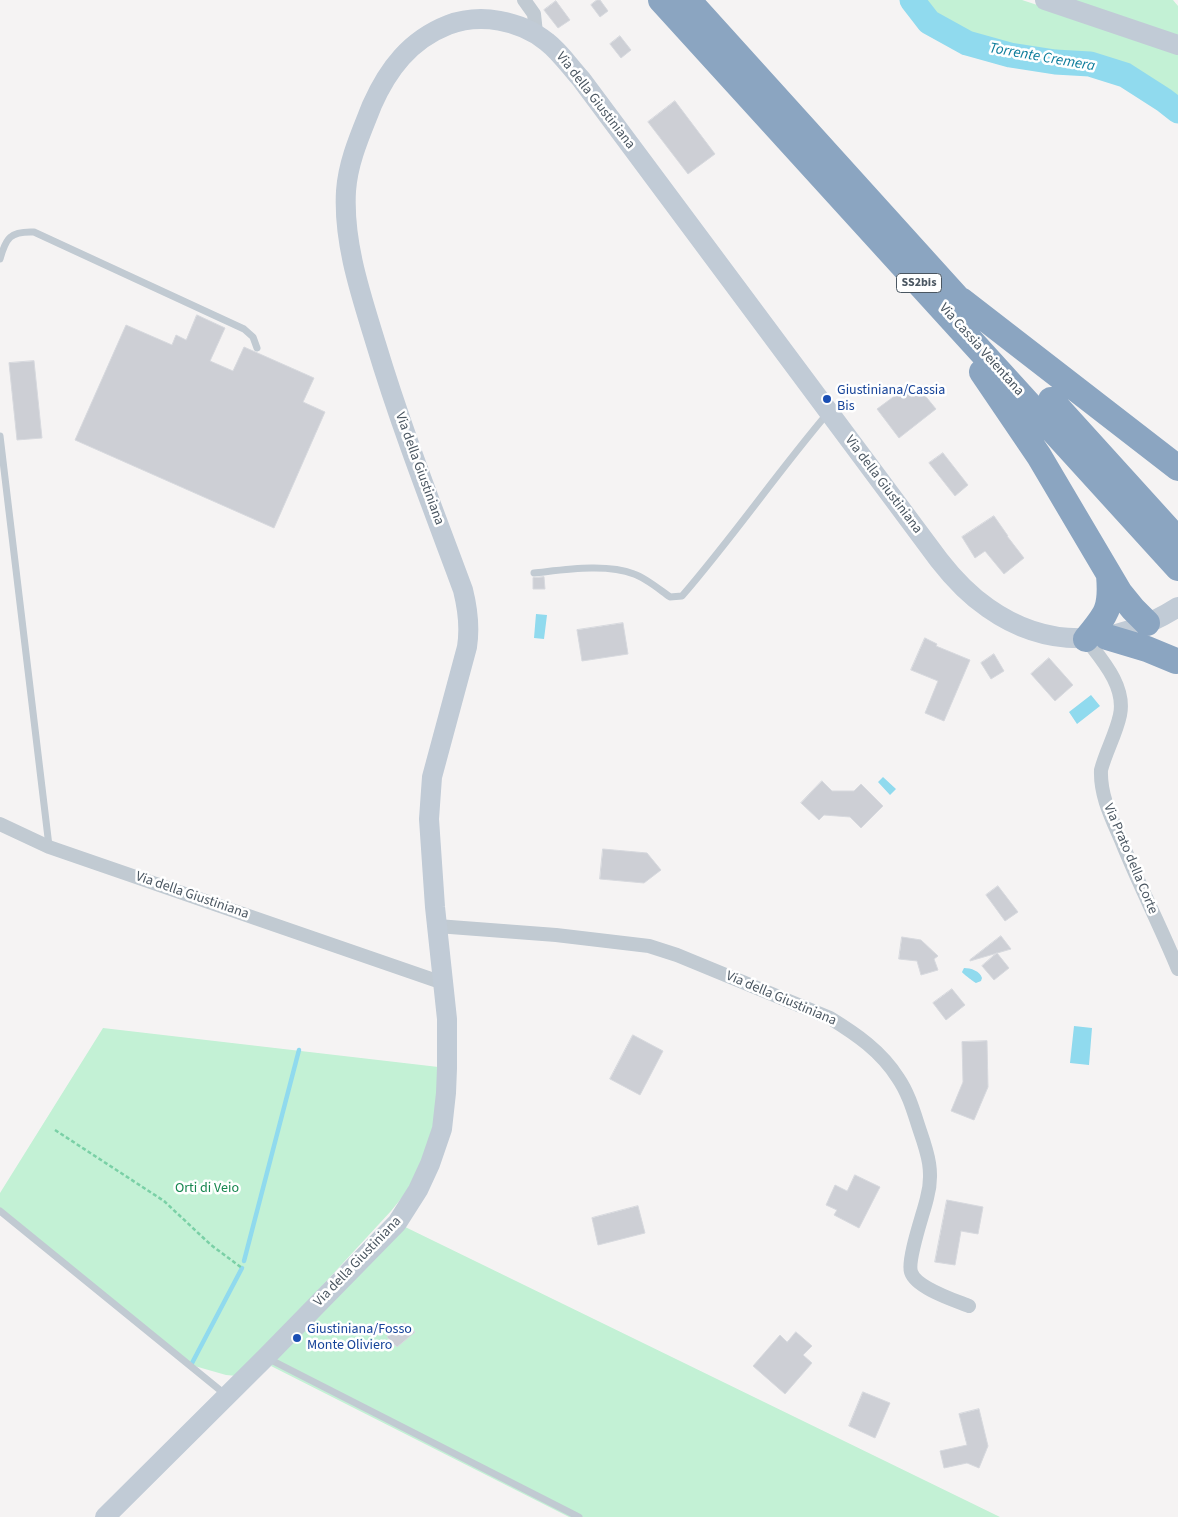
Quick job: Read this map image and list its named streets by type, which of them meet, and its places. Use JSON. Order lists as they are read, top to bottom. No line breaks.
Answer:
{"streets":{"highway":["SS2bis","Via Cassia Veientana"],"street":["Via della Giustiniana","Via Prato della Corte"]},"crossings":[["Via della Giustiniana","Via Prato della Corte"]],"water":["Torrente Cremera"],"parks":["Orti di Veio"],"places":["Giustiniana/Cassia Bis","Giustiniana/Fosso Monte Oliviero"]}
